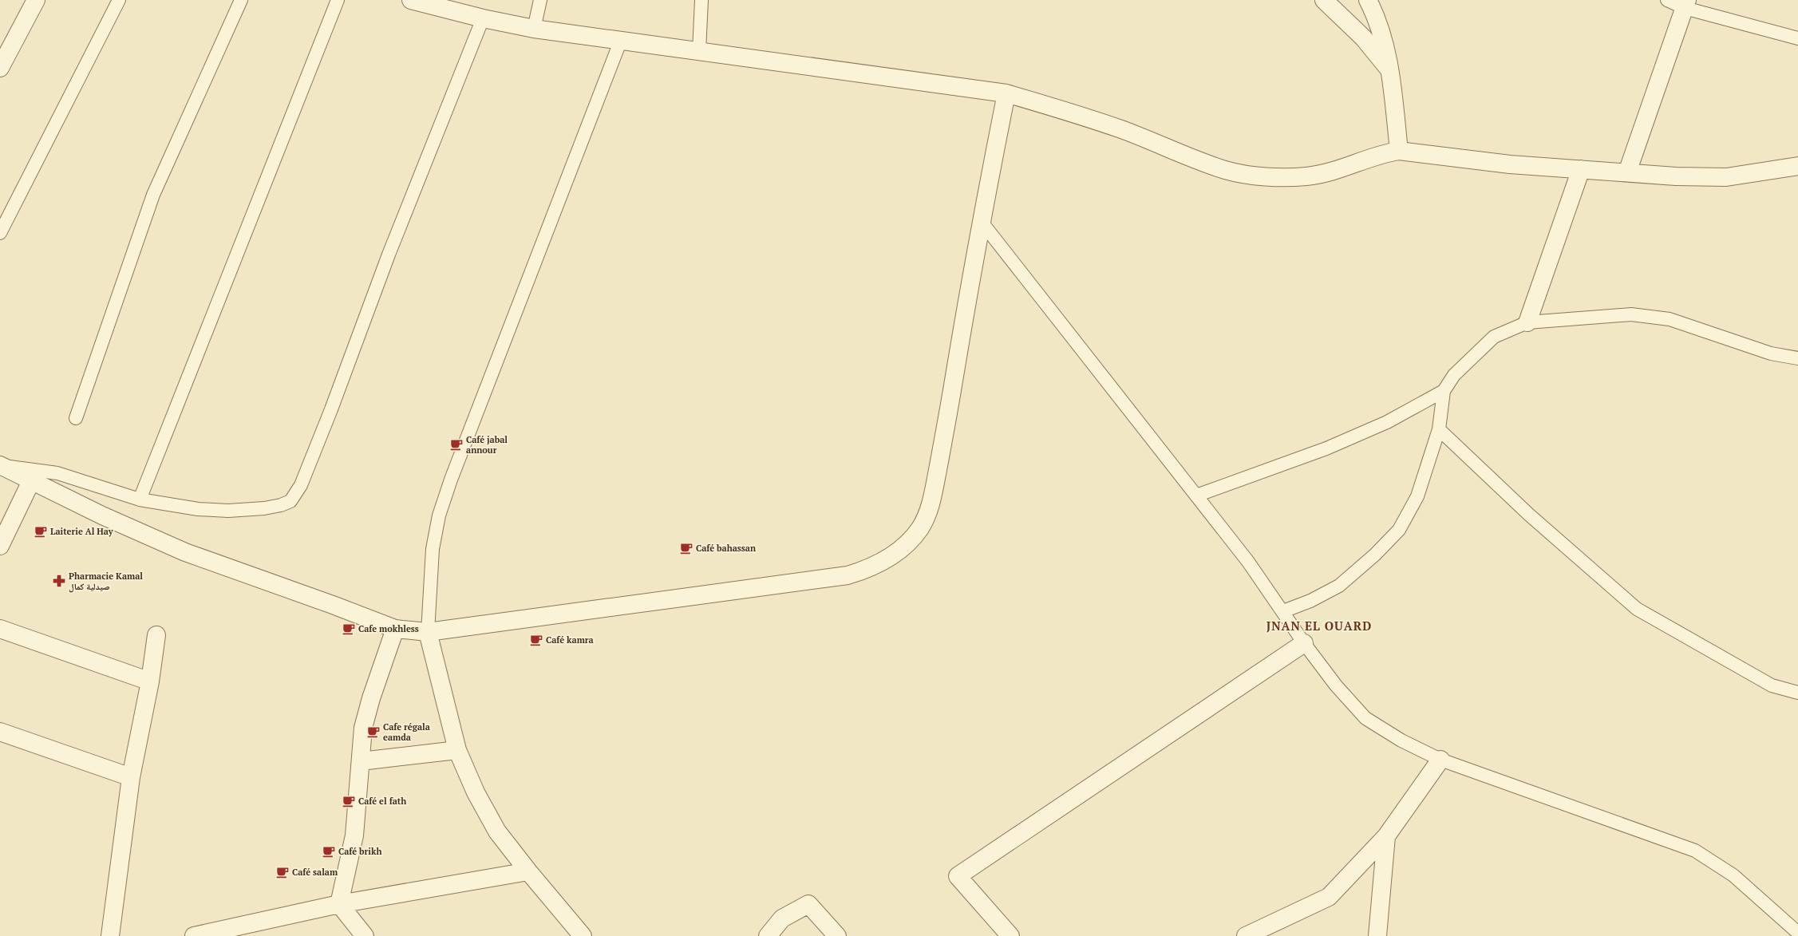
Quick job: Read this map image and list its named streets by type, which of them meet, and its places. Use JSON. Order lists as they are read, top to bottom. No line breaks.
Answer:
{"districts":["JNAN EL OUARD"],"places":{"cafe":["Café jabal annour","Laiterie Al Hay","Café bahassan","Cafe mokhless","Café kamra","Cafe régala eamda","Café el fath","Café brikh","Café salam"],"pharmacy":["Pharmacie Kamal صيدلية كمال"]}}
